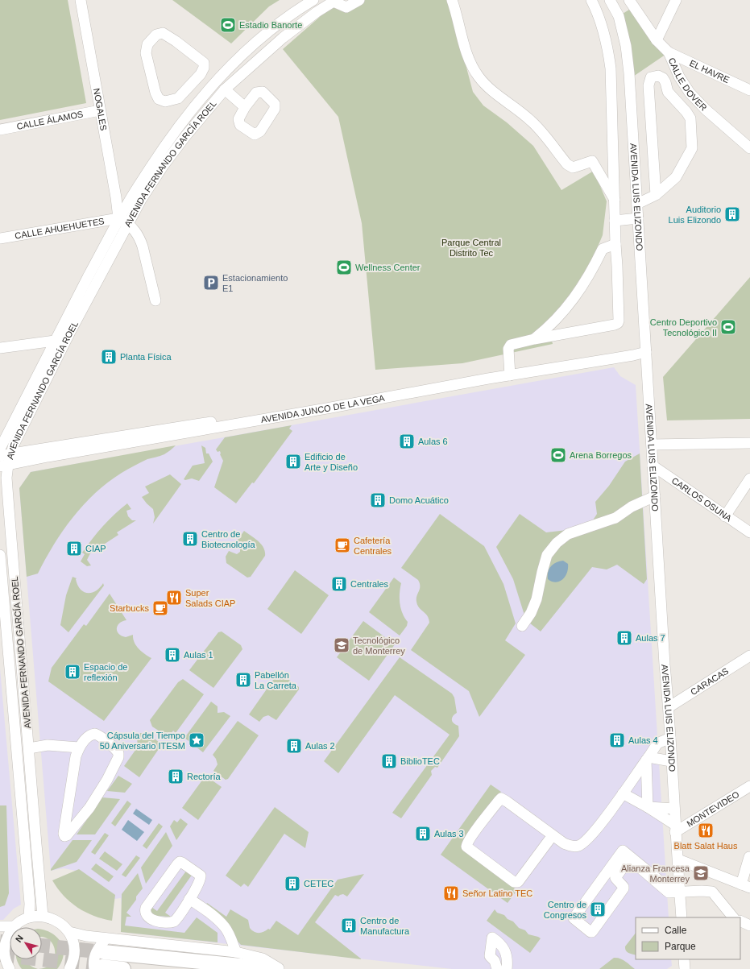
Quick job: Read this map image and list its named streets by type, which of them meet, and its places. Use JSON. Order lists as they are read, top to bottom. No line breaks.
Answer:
{"streets":{"street":["EL HAVRE","CALLE DOVER","NOGALES","CALLE ÁLAMOS","AVENIDA FERNANDO GARCÍA ROEL","AVENIDA LUIS ELIZONDO","CALLE AHUEHUETES","AVENIDA JUNCO DE LA VEGA","CARLOS OSUNA","CARACAS","MONTEVIDEO"]},"crossings":[["EL HAVRE","CALLE DOVER"],["NOGALES","CALLE ÁLAMOS"],["NOGALES","AVENIDA FERNANDO GARCÍA ROEL"],["NOGALES","CALLE AHUEHUETES"],["AVENIDA FERNANDO GARCÍA ROEL","CALLE AHUEHUETES"],["AVENIDA FERNANDO GARCÍA ROEL","AVENIDA JUNCO DE LA VEGA"],["AVENIDA LUIS ELIZONDO","AVENIDA JUNCO DE LA VEGA"],["AVENIDA LUIS ELIZONDO","CARLOS OSUNA"],["AVENIDA LUIS ELIZONDO","CARACAS"],["AVENIDA LUIS ELIZONDO","MONTEVIDEO"]],"parks":["Parque Central Distrito Tec"],"places":{"sports":["Estadio Banorte","Wellness Center","Centro Deportivo Tecnológico II","Arena Borregos"],"building":["Auditorio Luis Elizondo","Planta Física","Aulas 6","Edificio de Arte y Diseño","Domo Acuático","Centro de Biotecnología","CIAP","Centrales","Aulas 7","Aulas 1","Espacio de reflexión","Pabellón La Carreta","Aulas 4","Aulas 2","BiblioTEC","Rectoría","Aulas 3","CETEC","Centro de Congresos","Centro de Manufactura"],"parking":["Estacionamiento E1"],"cafe":["Cafetería Centrales","Starbucks"],"restaurant":["Super Salads CIAP","Blatt Salat Haus","Señor Latino TEC"],"school or university":["Tecnológico de Monterrey","Alianza Francesa Monterrey"],"place":["Cápsula del Tiempo 50 Aniversario ITESM"]},"legend":["Calle","Parque"],"north":"top left"}
